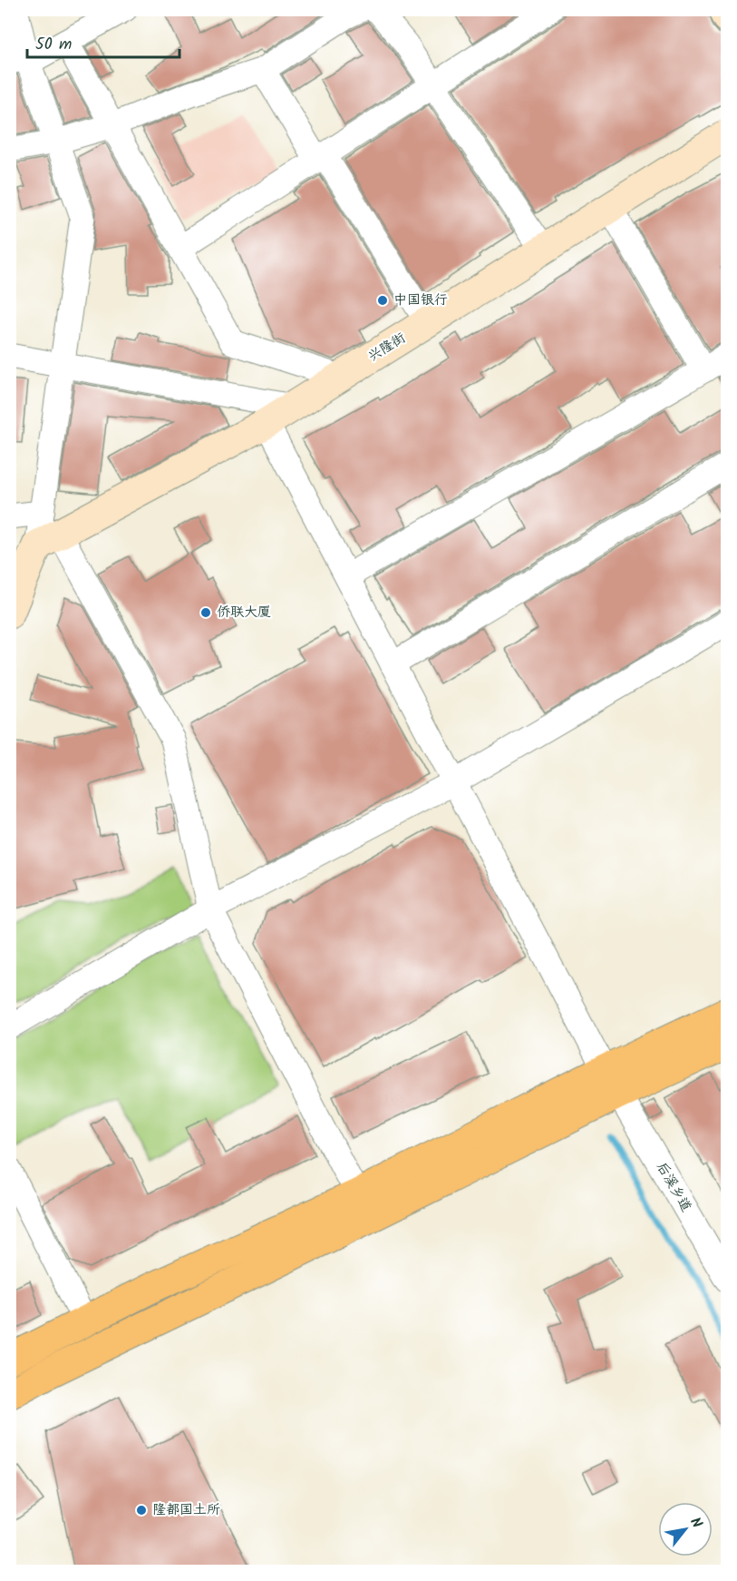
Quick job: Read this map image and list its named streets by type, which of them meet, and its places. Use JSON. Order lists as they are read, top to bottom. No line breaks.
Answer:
{"streets":{"street":["兴隆街","后溪乡道"]},"crossings":[["兴隆街","后溪乡道"]],"places":["中国银行","侨联大厦","隆都国土所"],"scale_bar":"50 m","north":"top right"}
